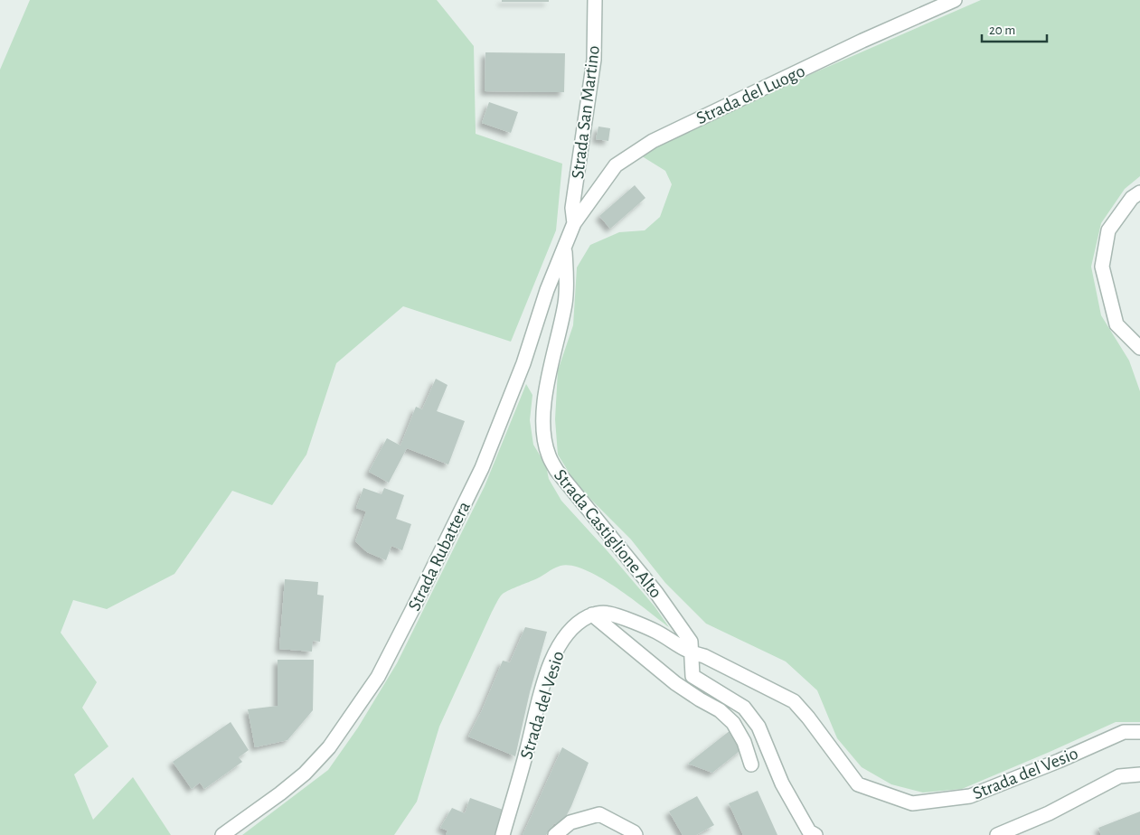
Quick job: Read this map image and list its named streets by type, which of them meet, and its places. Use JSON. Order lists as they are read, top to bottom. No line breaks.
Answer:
{"streets":{"street":["Strada del Luogo","Strada San Martino","Strada Castiglione Alto","Strada Rubattera","Strada del Vesio"]},"crossings":[["Strada del Luogo","Strada San Martino"],["Strada del Luogo","Strada Rubattera"],["Strada San Martino","Strada Rubattera"],["Strada Castiglione Alto","Strada Rubattera"],["Strada Castiglione Alto","Strada del Vesio"]],"scale_bar":"20 m"}
